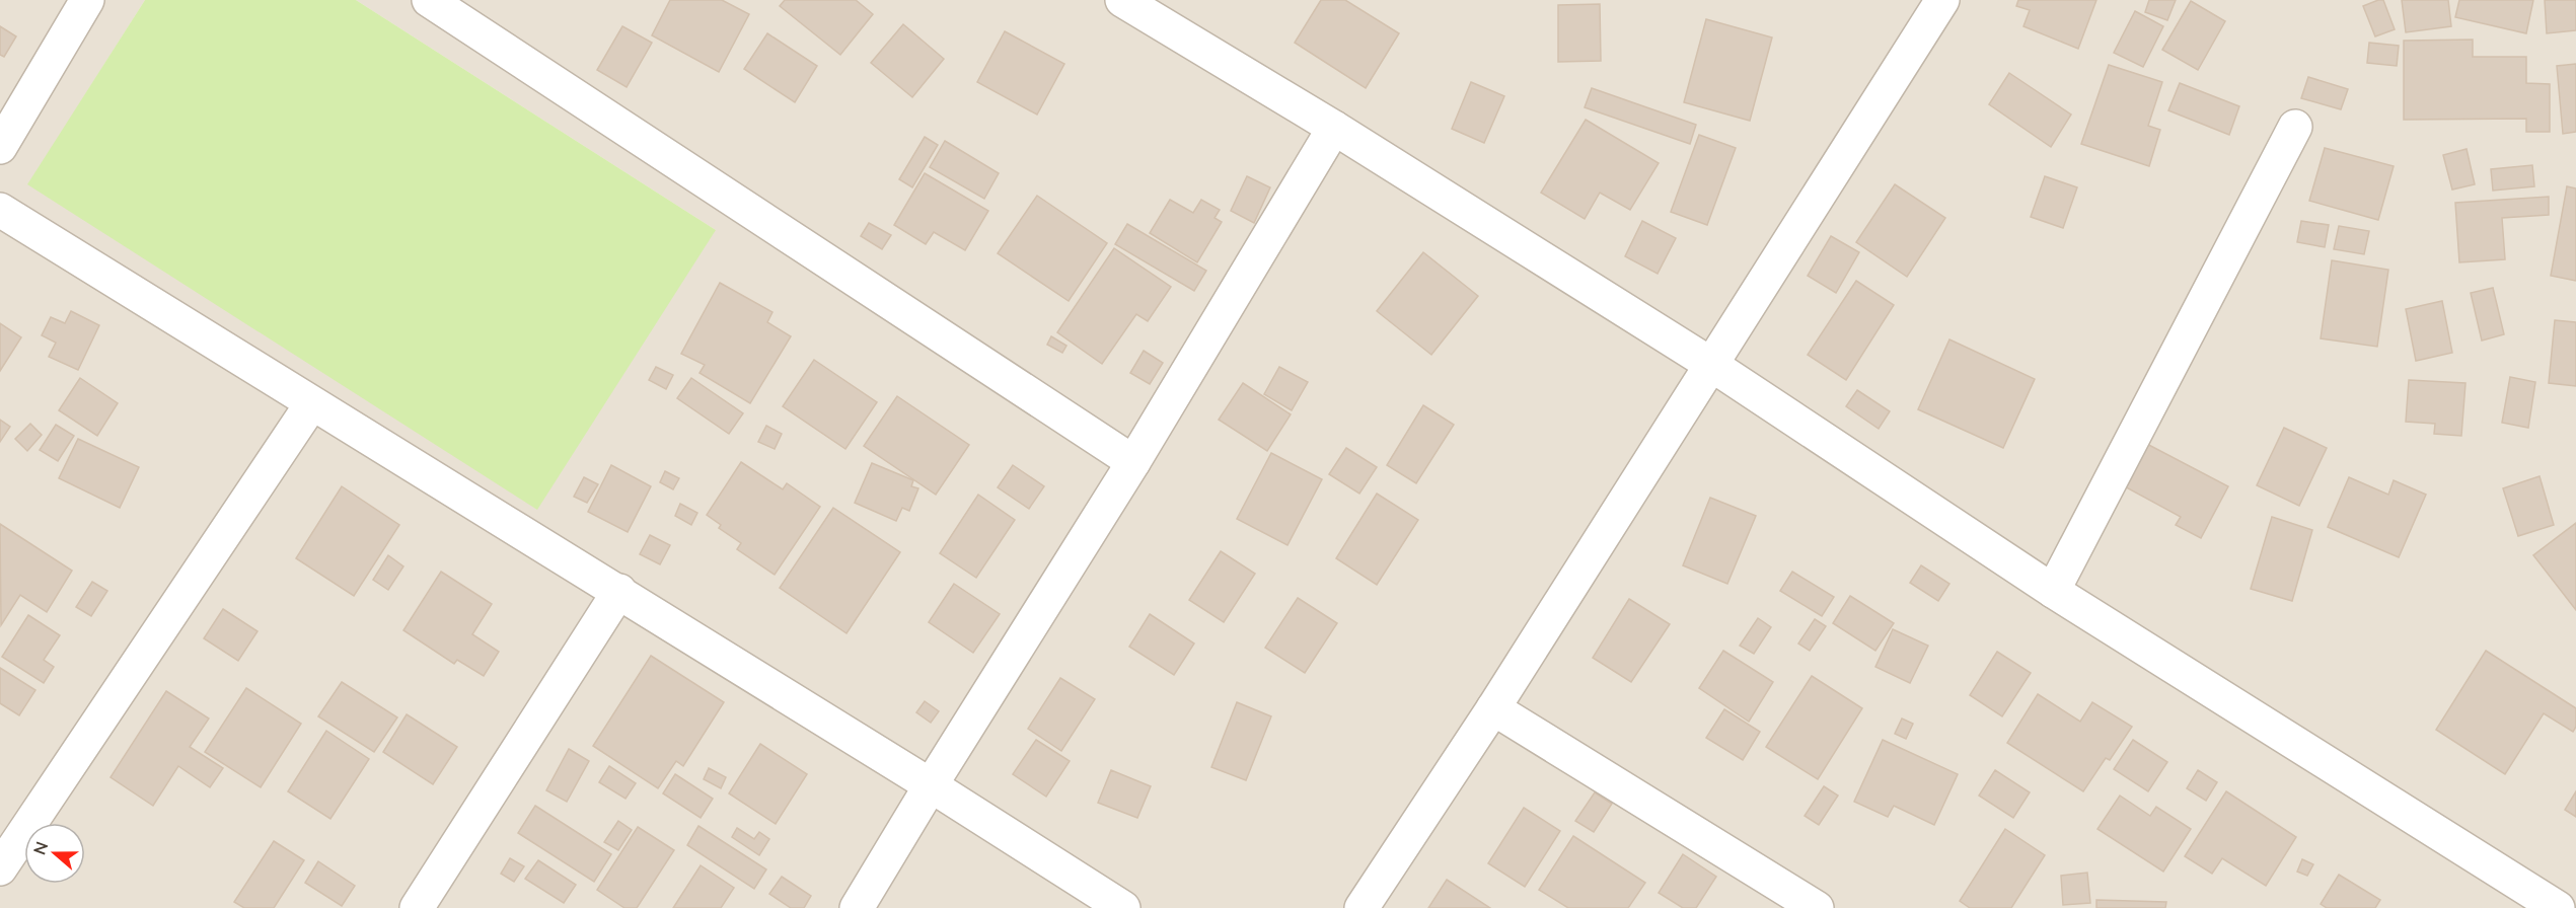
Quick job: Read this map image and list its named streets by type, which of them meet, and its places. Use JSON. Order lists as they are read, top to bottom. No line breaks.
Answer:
{"north":"left"}
